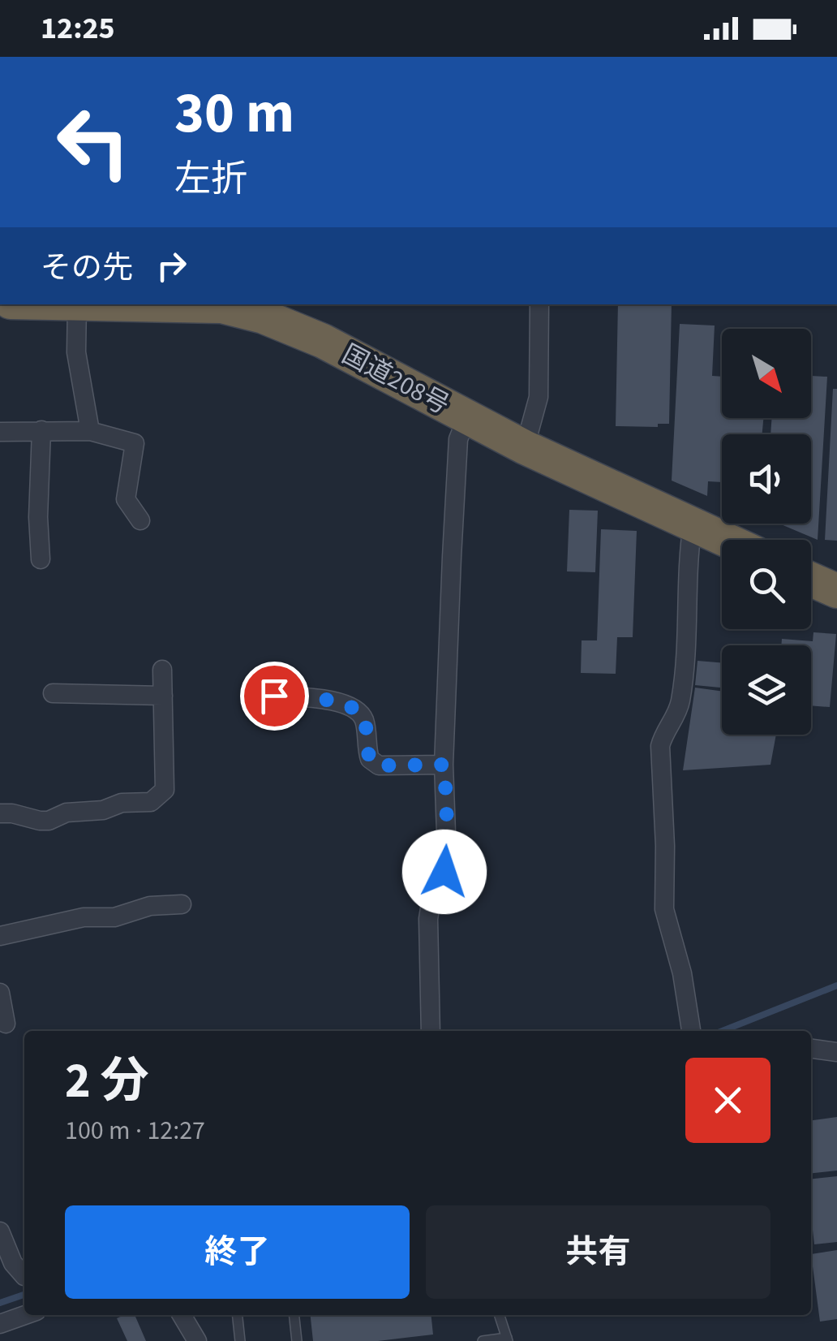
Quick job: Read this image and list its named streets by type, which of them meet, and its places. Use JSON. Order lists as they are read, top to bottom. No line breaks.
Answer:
{"streets":{"highway":["国道208号"]},"north":"bottom right","page":{"status":"12:25","turn":["30 m","左折"],"then":"その先","heading":["2 分","100 m · 12:27"],"buttons":["終了","共有"]}}
